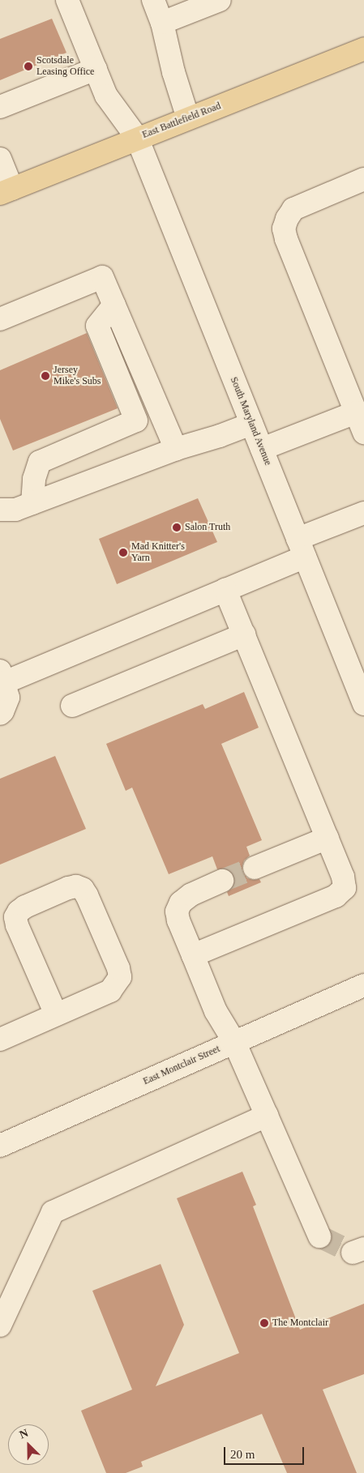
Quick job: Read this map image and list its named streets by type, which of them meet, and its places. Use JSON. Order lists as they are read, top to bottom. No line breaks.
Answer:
{"streets":{"main road":["East Battlefield Road"],"street":["South Maryland Avenue","East Montclair Street"]},"crossings":[["East Battlefield Road","South Maryland Avenue"]],"places":["Scotsdale Leasing Office","Jersey Mike's Subs","Salon Truth","Mad Knitter's Yarn","The Montclair"],"scale_bar":"20 m","north":"top left"}
